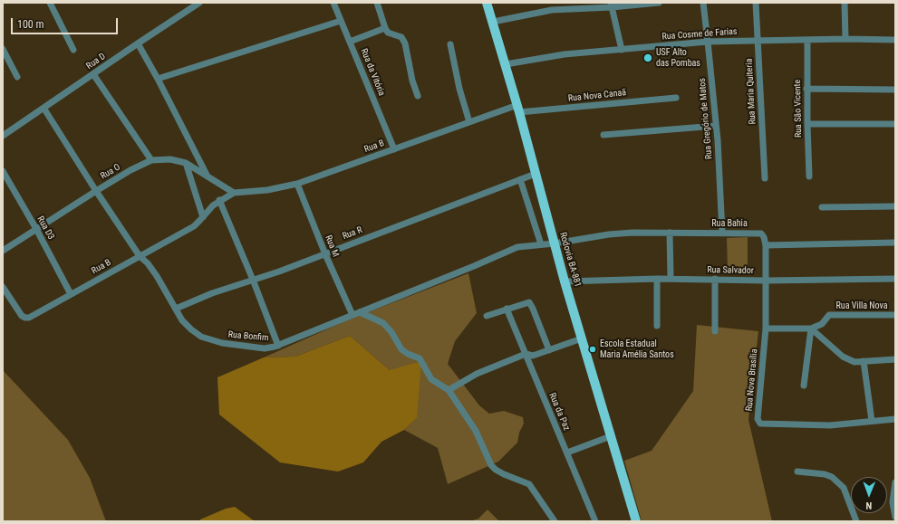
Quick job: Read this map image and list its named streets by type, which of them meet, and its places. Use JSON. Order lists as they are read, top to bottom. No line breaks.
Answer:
{"streets":{"main road":["Rodovia BA-881"],"street":["Rua Cosme de Farias","Rua D","Rua da Vitória","Rua Maria Quiteria","Rua Nova Canaã","Rua São Vicente","Rua Gregório de Matos","Rua B","Rua O","Rua Bahia","Rua D3","Rua R","Rua M","Rua Salvador","Rua Villa Nova","Rua Bonfim","Rua Nova Brasília","Rua da Paz"]},"crossings":[["Rua Cosme de Farias","Rua Maria Quiteria"],["Rua Cosme de Farias","Rua São Vicente"],["Rua Cosme de Farias","Rua Gregório de Matos"],["Rua Cosme de Farias","Rodovia BA-881"],["Rua D","Rua Bonfim"],["Rua da Vitória","Rua B"],["Rua Nova Canaã","Rua B"],["Rua Nova Canaã","Rodovia BA-881"],["Rua Gregório de Matos","Rua Bahia"],["Rua B","Rua O"],["Rua B","Rua D3"],["Rua B","Rua M"],["Rua B","Rodovia BA-881"],["Rua B","Rua Bonfim"],["Rua O","Rua D3"],["Rua O","Rua Bonfim"],["Rua Bahia","Rodovia BA-881"],["Rua Bahia","Rua Bonfim"],["Rua Bahia","Rua Nova Brasília"],["Rua R","Rua M"],["Rua R","Rodovia BA-881"],["Rua R","Rua Bonfim"],["Rua M","Rua Bonfim"],["Rodovia BA-881","Rua Salvador"],["Rodovia BA-881","Rua Bonfim"],["Rua Salvador","Rua Nova Brasília"]],"places":["USF Alto das Pombas","Escola Estadual Maria Amélia Santos"],"scale_bar":"100 m","north":"bottom"}
